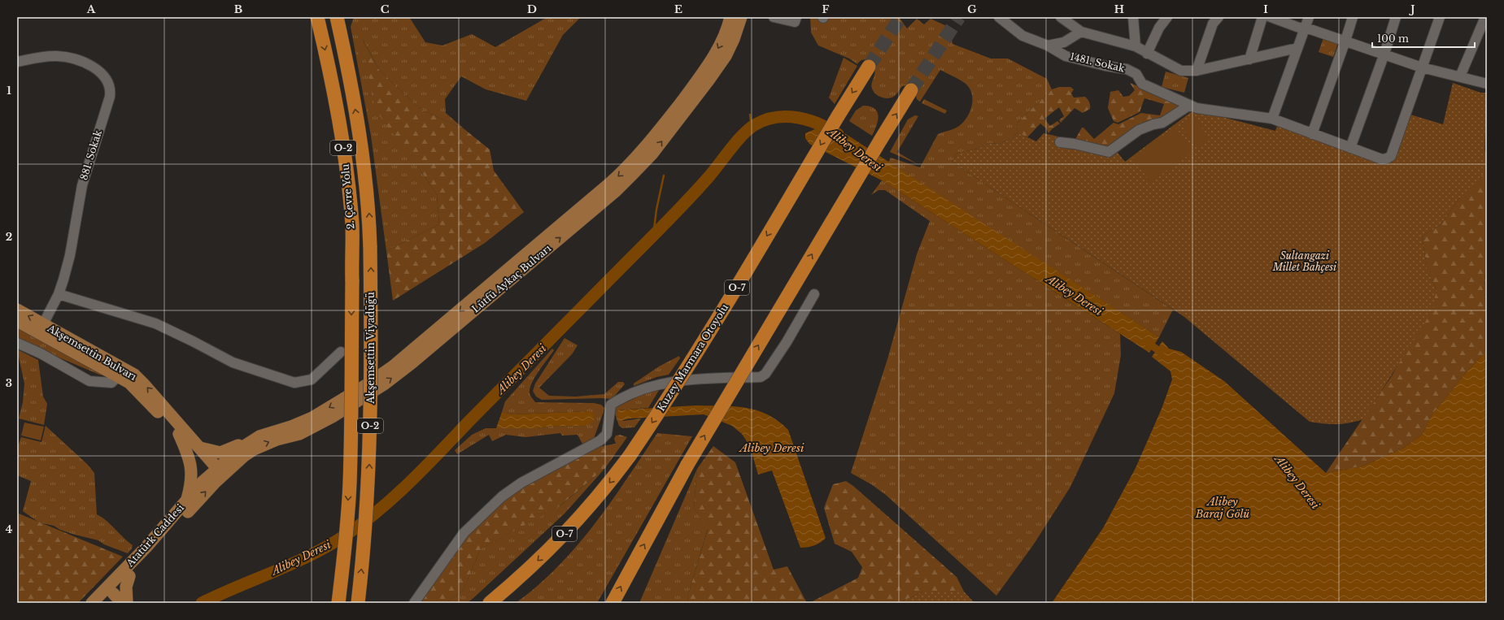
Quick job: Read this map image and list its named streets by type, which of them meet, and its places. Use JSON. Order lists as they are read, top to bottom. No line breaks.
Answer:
{"streets":{"highway":["O-2","2. Çevre Yolu","O-7","Akşemsettin Viyadüğü","Kuzey Marmara Otoyolu"],"main road":["Lütfü Aykaç Bulvarı","Akşemsettin Bulvarı","Atatürk Caddesi"],"street":["1481. Sokak","881. Sokak"]},"crossings":[["881. Sokak","Akşemsettin Bulvarı"],["2. Çevre Yolu","Akşemsettin Viyadüğü"],["Lütfü Aykaç Bulvarı","Akşemsettin Bulvarı"],["Lütfü Aykaç Bulvarı","Atatürk Caddesi"],["Akşemsettin Bulvarı","Atatürk Caddesi"]],"water":["Alibey Deresi","Alibey Baraj Gölü"],"parks":["Sultangazi Millet Bahçesi"],"scale_bar":"100 m","grid":{"columns":["A","B","C","D","E","F","G","H","I","J"],"rows":["1","2","3","4"]}}
